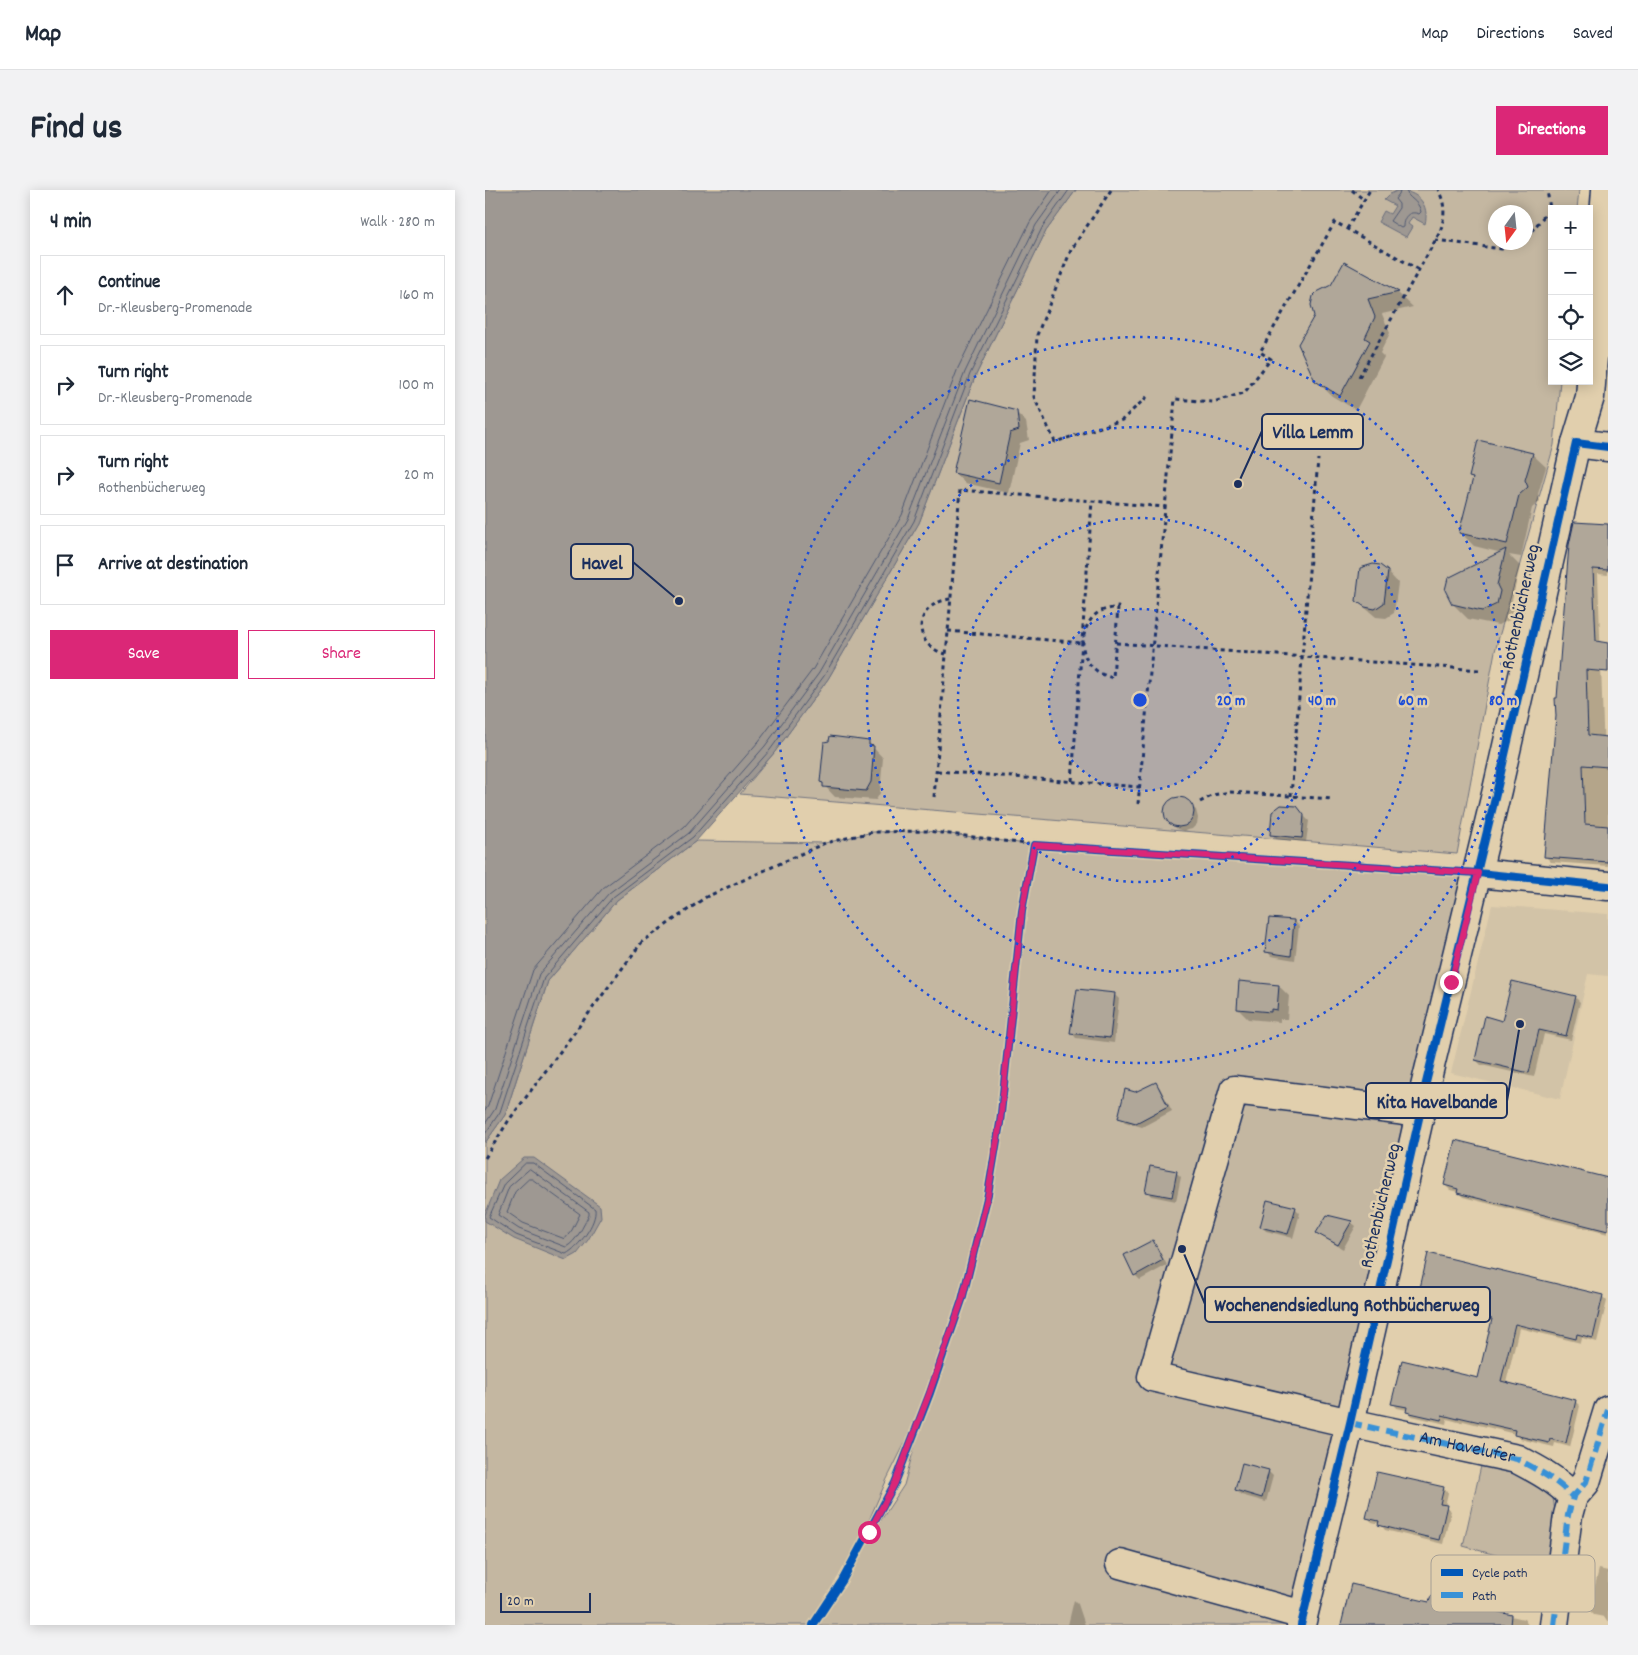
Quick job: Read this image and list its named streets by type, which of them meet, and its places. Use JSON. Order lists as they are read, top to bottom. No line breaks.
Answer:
{"streets":{"street":["Rothenbücherweg","Am Havelufer"]},"crossings":[["Rothenbücherweg","Am Havelufer"]],"places":["Villa Lemm","Havel","Kita Havelbande","Wochenendsiedlung Rothbücherweg"],"legend":["Cycle path","Path"],"scale_bar":"20 m","north":"bottom","page":{"header":"Map","nav":["Map","Directions","Saved"],"title":"Find us","buttons":["Directions",["Save","Share"]],"heading":["4 min","Walk · 280 m"],"map_buttons":["+","−"],"list":[["Continue","Dr.-Kleusberg-Promenade","160 m"],["Turn right","Dr.-Kleusberg-Promenade","100 m"],["Turn right","Rothenbücherweg","20 m"],"Arrive at destination"],"scale":"20 m"},"rings":["20 m","40 m","60 m","80 m"]}
